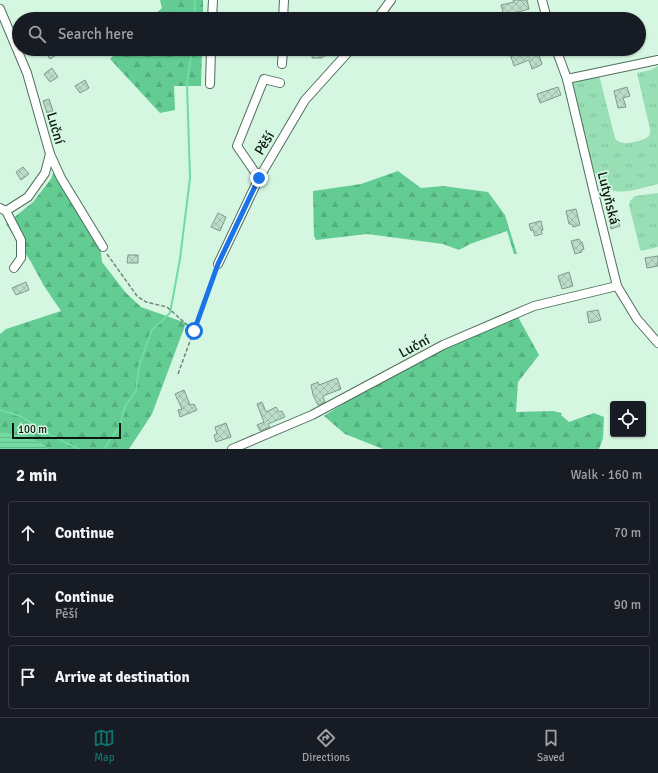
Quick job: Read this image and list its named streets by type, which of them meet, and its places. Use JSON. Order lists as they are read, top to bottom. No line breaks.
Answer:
{"streets":{"street":["Luční","Pěší","Lutyňská"]},"crossings":[["Luční","Lutyňská"]],"scale_bar":"100 m","page":{"search":"Search here","scale":"100 m","heading":["2 min","Walk · 160 m"],"list":[["Continue","70 m"],["Continue","Pěší","90 m"],"Arrive at destination"],"nav":["Map","Directions","Saved"]}}
